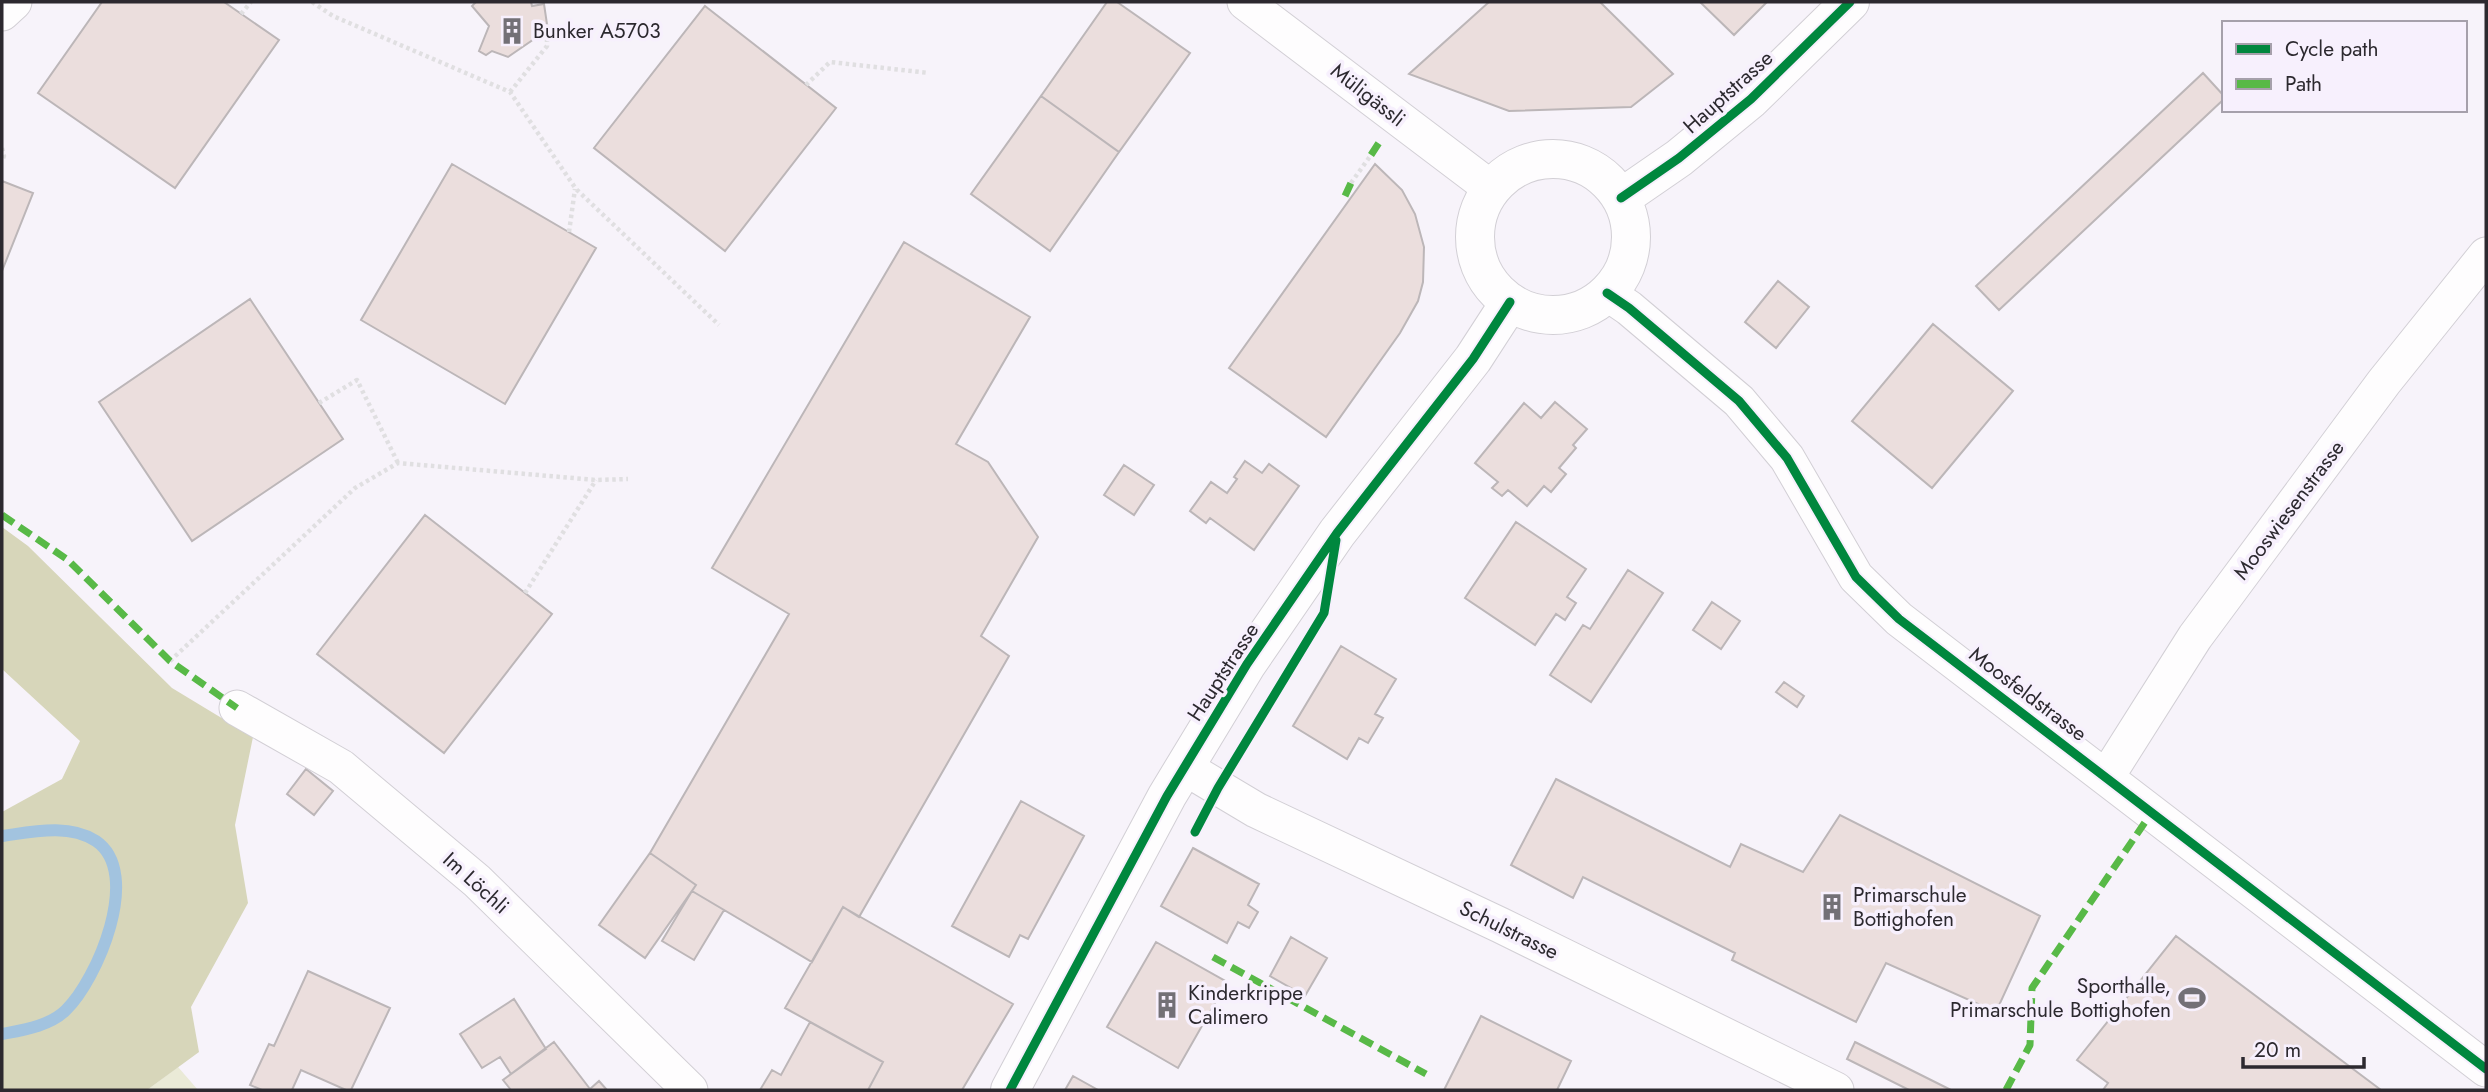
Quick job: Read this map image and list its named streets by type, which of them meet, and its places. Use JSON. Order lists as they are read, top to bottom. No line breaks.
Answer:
{"streets":{"main road":["Hauptstrasse"],"street":["Müligässli","Mooswiesenstrasse","Moosfeldstrasse","Im Löchli","Schulstrasse"]},"crossings":[["Hauptstrasse","Müligässli"],["Hauptstrasse","Moosfeldstrasse"],["Hauptstrasse","Schulstrasse"],["Müligässli","Moosfeldstrasse"],["Mooswiesenstrasse","Moosfeldstrasse"]],"places":{"building":["Bunker A5703","Primarschule Bottighofen","Kinderkrippe Calimero"],"sports":["Sporthalle, Primarschule Bottighofen"]},"legend":["Cycle path","Path"],"scale_bar":"20 m"}
